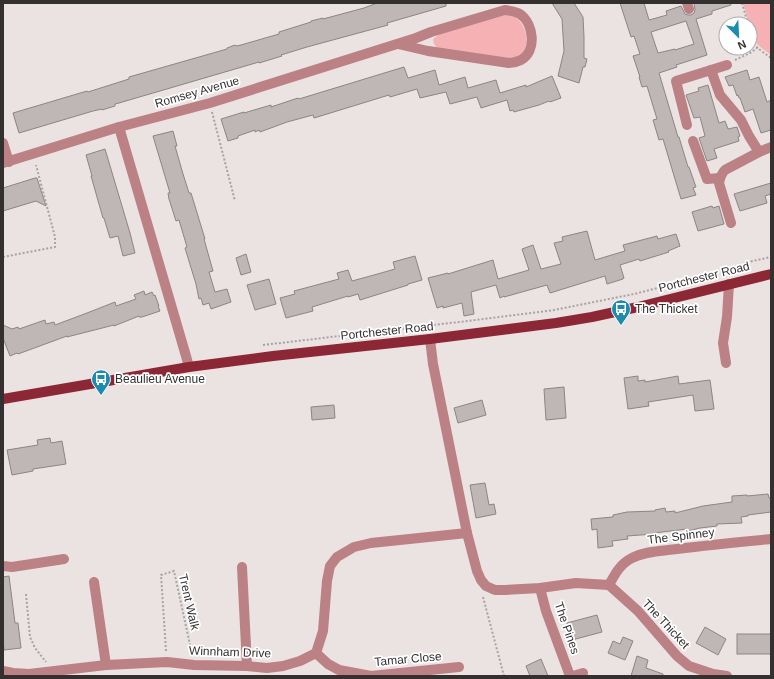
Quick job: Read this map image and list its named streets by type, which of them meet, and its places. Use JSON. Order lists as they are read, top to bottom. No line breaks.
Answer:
{"streets":{"main road":["Portchester Road"],"street":["Romsey Avenue","The Spinney","The Thicket","The Pines","Winnham Drive","Tamar Close"],"path":["Trent Walk"]},"crossings":[["The Spinney","The Thicket"],["Trent Walk","Winnham Drive"],["Winnham Drive","Tamar Close"]],"places":{"bus stop":["The Thicket","Beaulieu Avenue"]},"north":"bottom right"}
